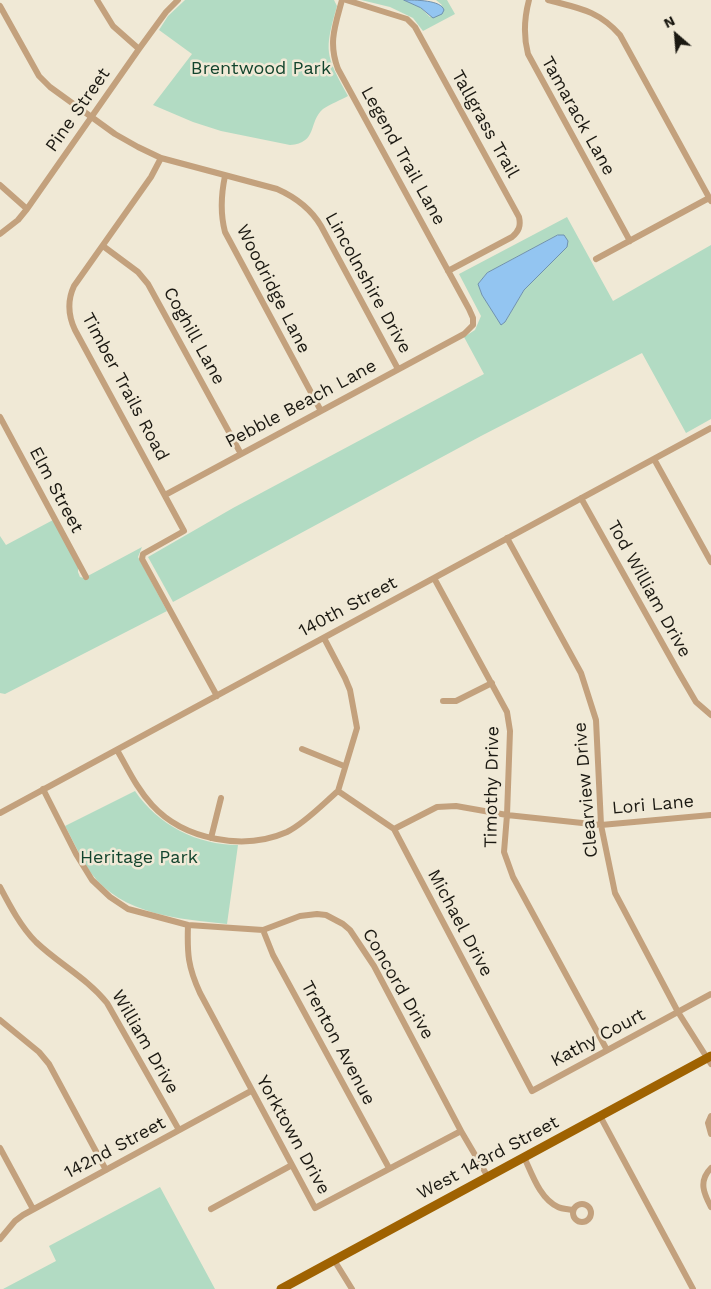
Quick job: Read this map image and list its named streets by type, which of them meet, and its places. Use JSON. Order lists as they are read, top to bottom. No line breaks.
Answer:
{"streets":{"main road":["West 143rd Street"],"street":["Pine Street","Tamarack Lane","Tallgrass Trail","Legend Trail Lane","Lincolnshire Drive","Woodridge Lane","Coghill Lane","Timber Trails Road","Pebble Beach Lane","Elm Street","Tod William Drive","140th Street","Timothy Drive","Clearview Drive","Lori Lane","Michael Drive","Concord Drive","Kathy Court","William Drive","Trenton Avenue","Yorktown Drive","142nd Street"]},"crossings":[["Pine Street","Lincolnshire Drive"],["Tallgrass Trail","Legend Trail Lane"],["Legend Trail Lane","Pebble Beach Lane"],["Lincolnshire Drive","Woodridge Lane"],["Lincolnshire Drive","Timber Trails Road"],["Lincolnshire Drive","Pebble Beach Lane"],["Woodridge Lane","Pebble Beach Lane"],["Coghill Lane","Timber Trails Road"],["Coghill Lane","Pebble Beach Lane"],["Timber Trails Road","Pebble Beach Lane"],["Timber Trails Road","140th Street"],["Tod William Drive","140th Street"],["140th Street","Timothy Drive"],["140th Street","Clearview Drive"],["140th Street","Concord Drive"],["Timothy Drive","Lori Lane"],["Timothy Drive","Kathy Court"],["Clearview Drive","Lori Lane"],["Clearview Drive","Kathy Court"],["Clearview Drive","West 143rd Street"],["Lori Lane","Michael Drive"],["Michael Drive","Kathy Court"],["Concord Drive","Trenton Avenue"],["Concord Drive","Yorktown Drive"],["Concord Drive","West 143rd Street"],["William Drive","142nd Street"],["Trenton Avenue","Yorktown Drive"],["Yorktown Drive","142nd Street"]],"parks":["Brentwood Park","Heritage Park"],"north":"top left"}
